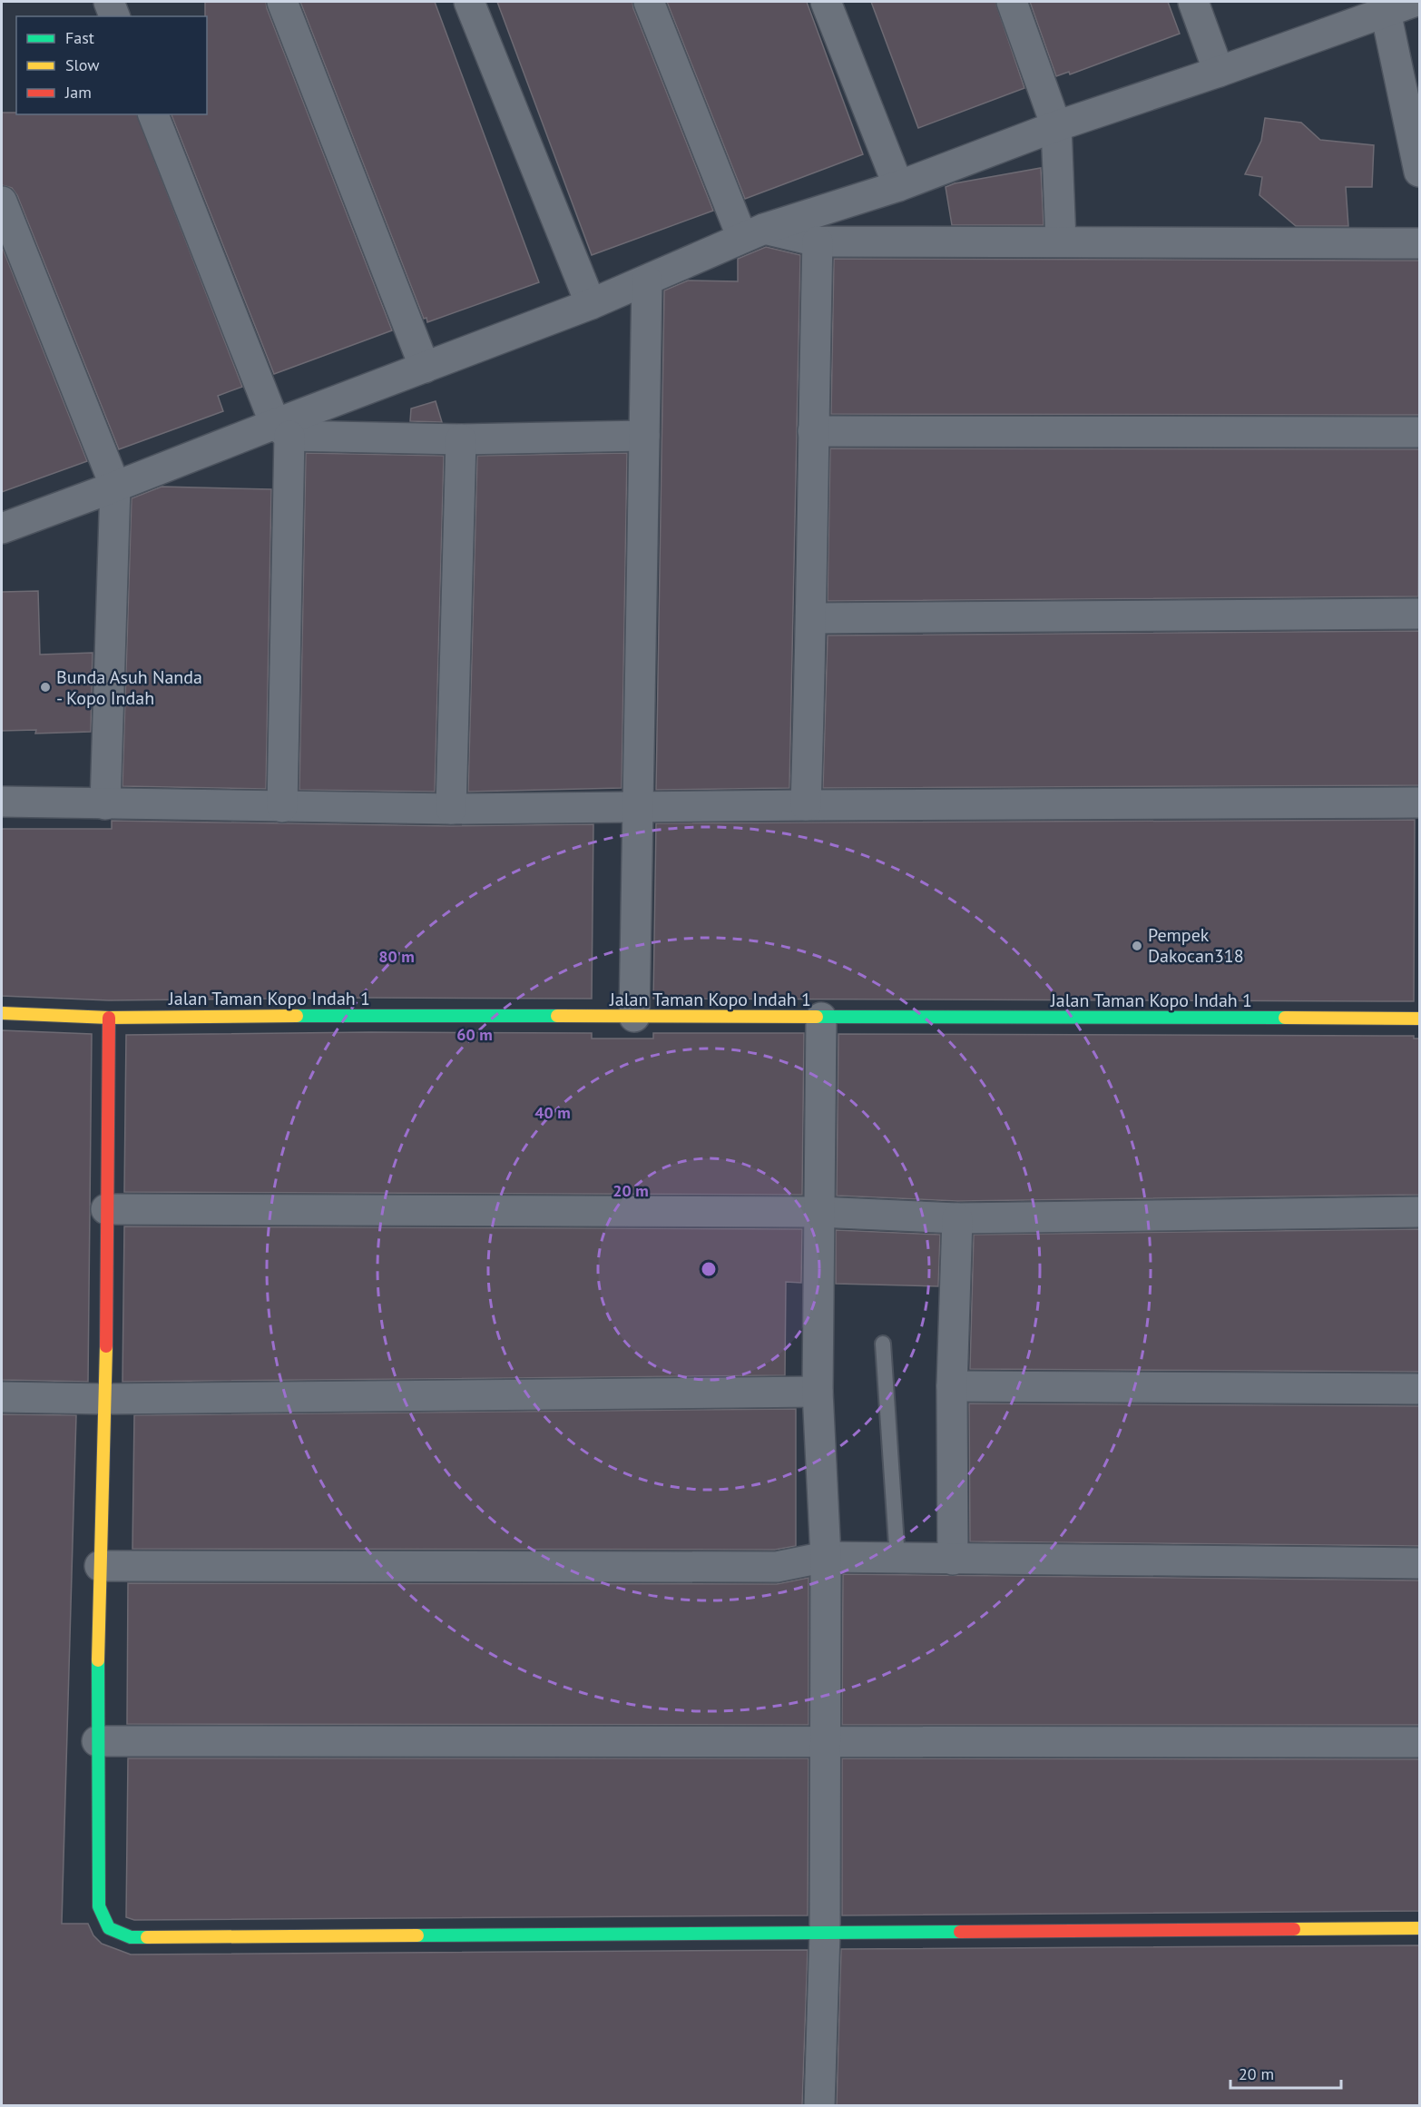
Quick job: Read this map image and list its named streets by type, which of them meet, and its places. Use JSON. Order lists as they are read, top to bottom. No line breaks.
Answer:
{"streets":{"street":["Jalan Taman Kopo Indah 1"]},"places":["Bunda Asuh Nanda - Kopo Indah","Pempek Dakocan318"],"legend":["Fast","Slow","Jam"],"scale_bar":"20 m","rings":["80 m","60 m","40 m","20 m"]}
